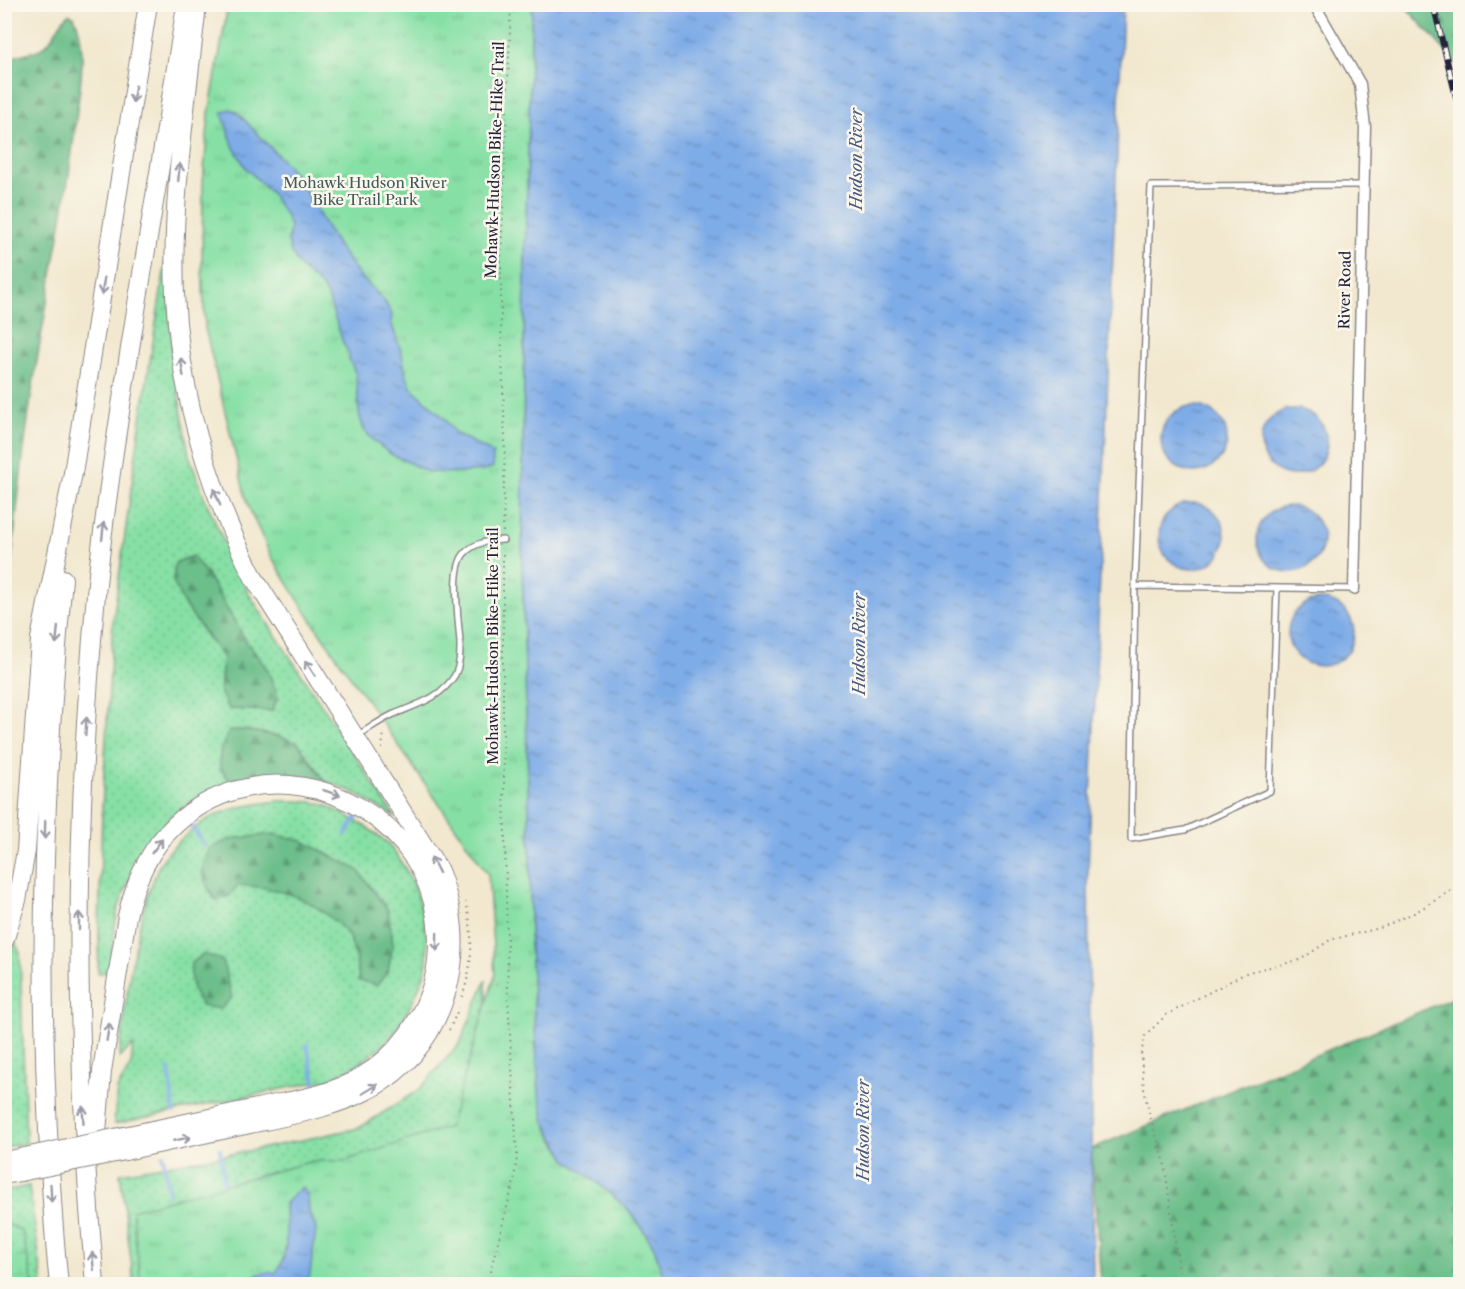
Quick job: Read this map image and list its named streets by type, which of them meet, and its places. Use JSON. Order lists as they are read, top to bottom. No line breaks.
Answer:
{"streets":{"street":["River Road"],"path":["Mohawk-Hudson Bike-Hike Trail"]},"water":["Hudson River"],"parks":["Mohawk Hudson River Bike Trail Park"]}
